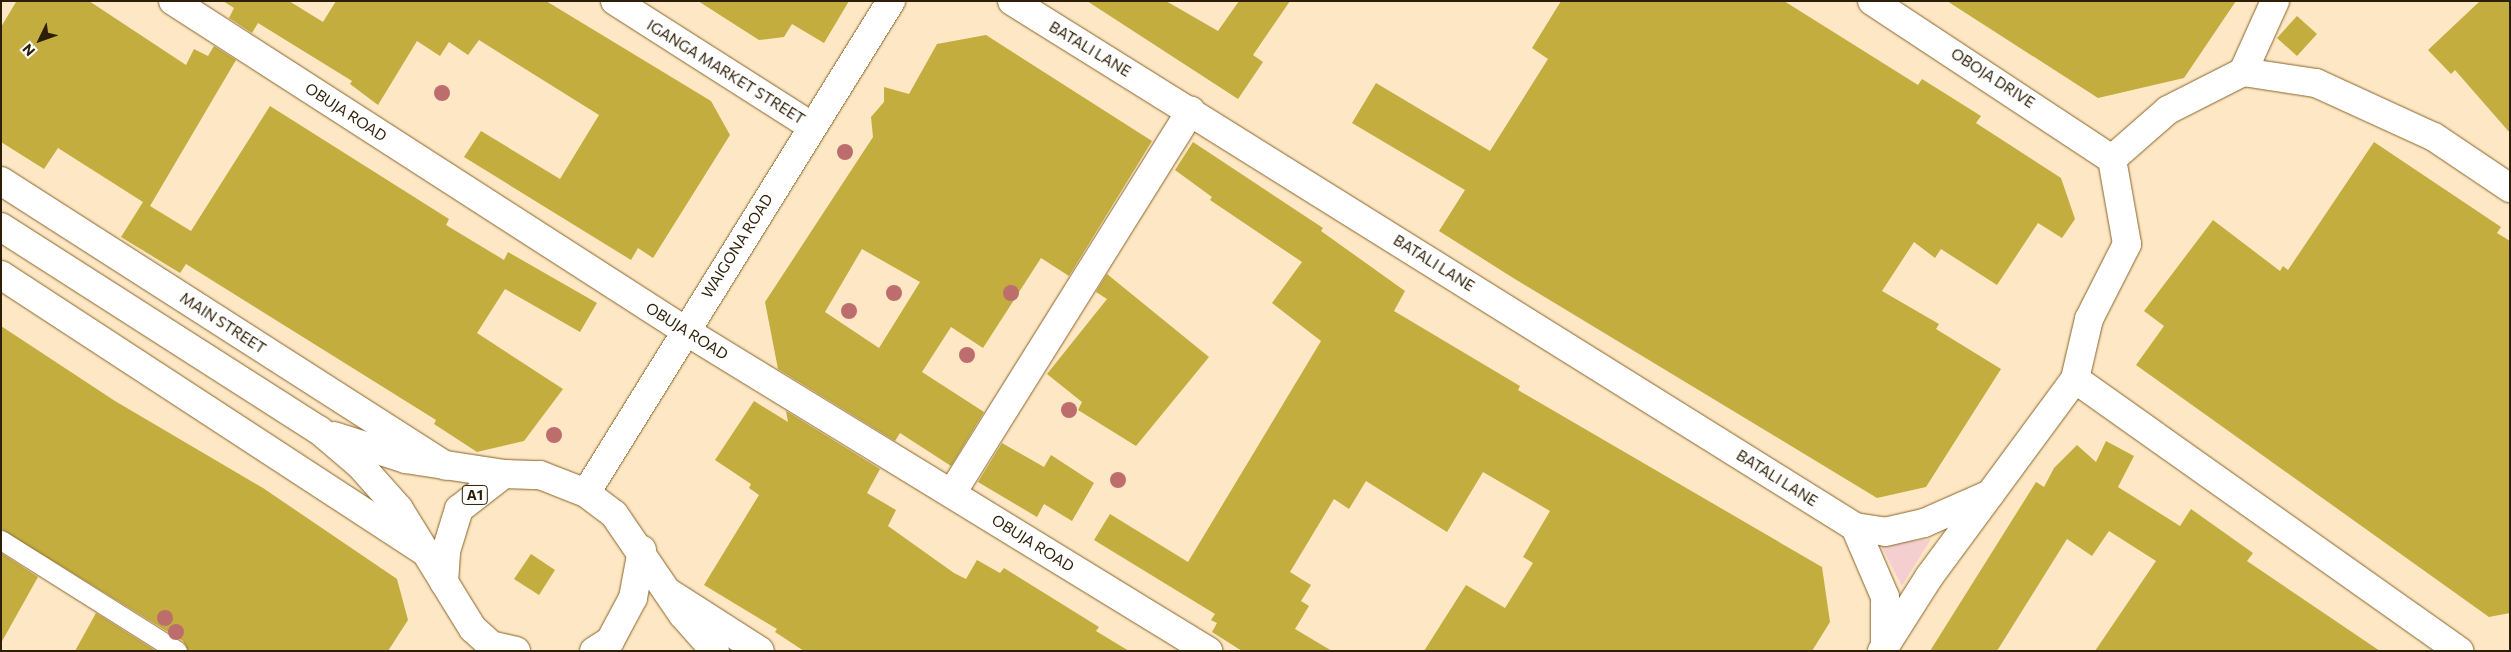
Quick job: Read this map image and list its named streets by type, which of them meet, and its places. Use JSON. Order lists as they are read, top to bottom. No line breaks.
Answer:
{"streets":{"street":["BATALI LANE","IGANGA MARKET STREET","OBOJA DRIVE","OBUJA ROAD","WAIGONA ROAD","MAIN STREET","A1"]},"crossings":[["IGANGA MARKET STREET","WAIGONA ROAD"],["OBUJA ROAD","WAIGONA ROAD"],["WAIGONA ROAD","MAIN STREET"]],"north":"bottom left"}
